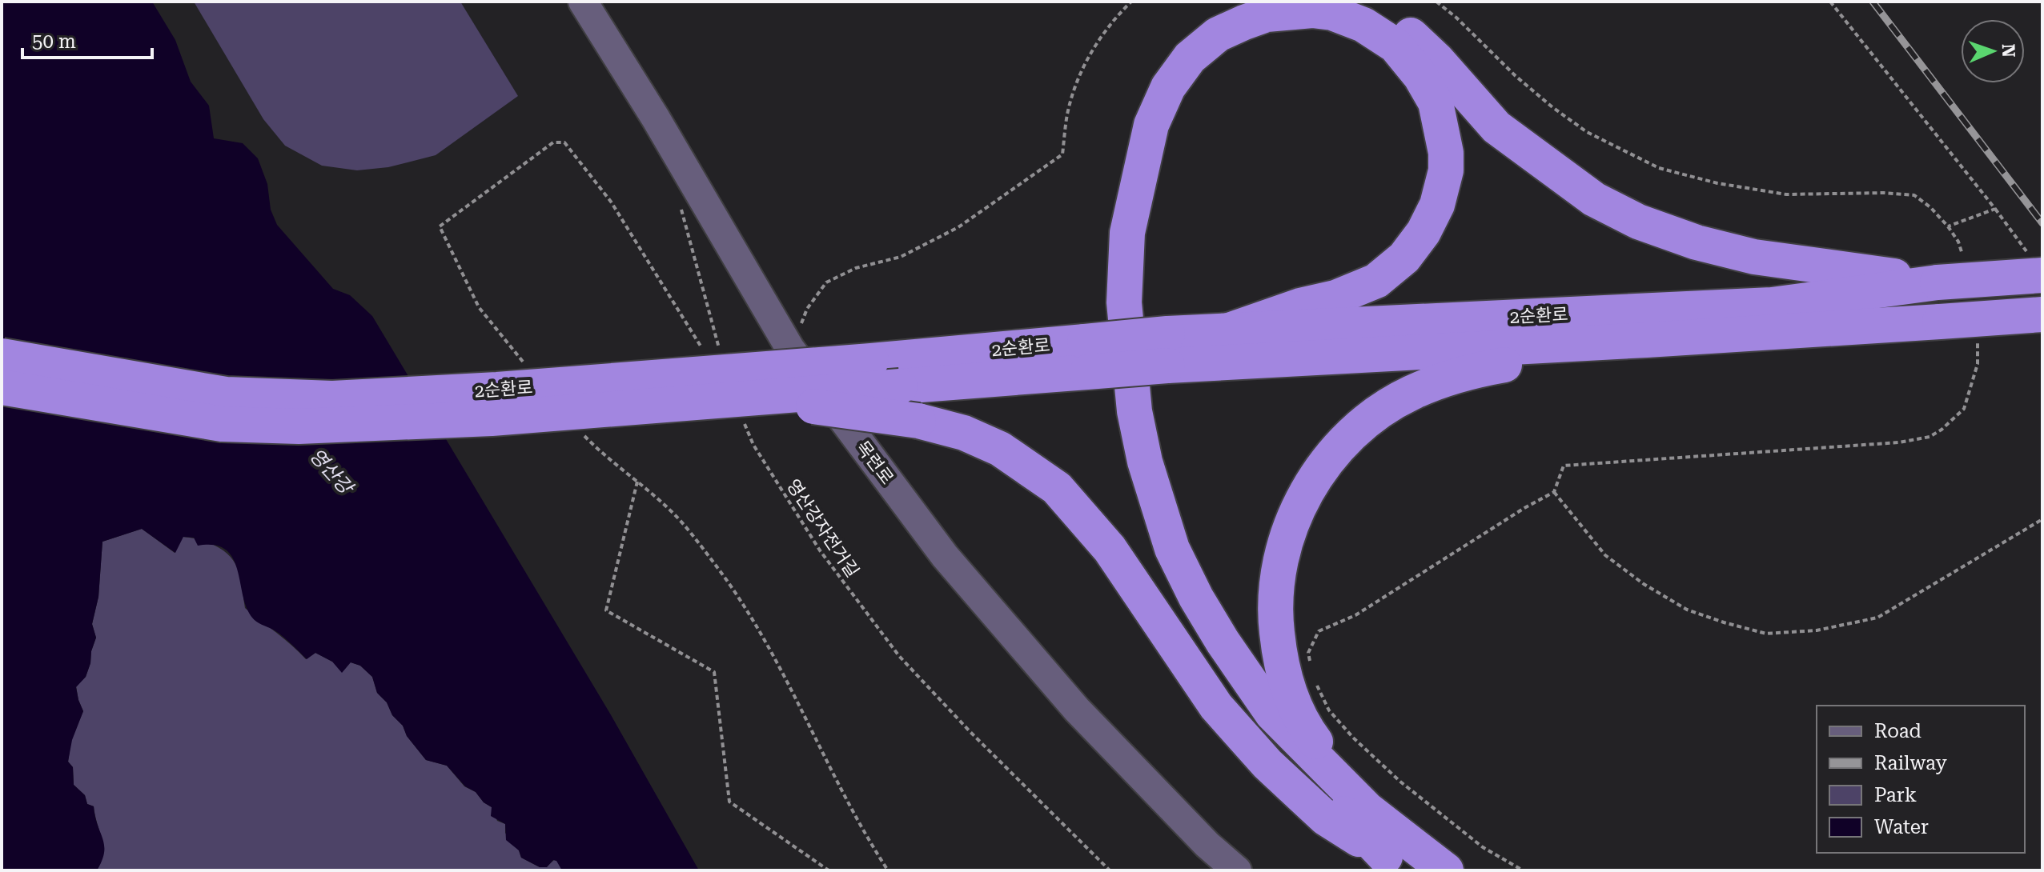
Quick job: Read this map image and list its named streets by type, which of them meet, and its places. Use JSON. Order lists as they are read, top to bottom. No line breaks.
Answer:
{"streets":{"highway":["2순환로"],"street":["목련로"],"path":["영산강자전거길"]},"crossings":[["2순환로","영산강자전거길"]],"water":["영산강"],"legend":["Road","Railway","Park","Water"],"scale_bar":"50 m","north":"right"}
